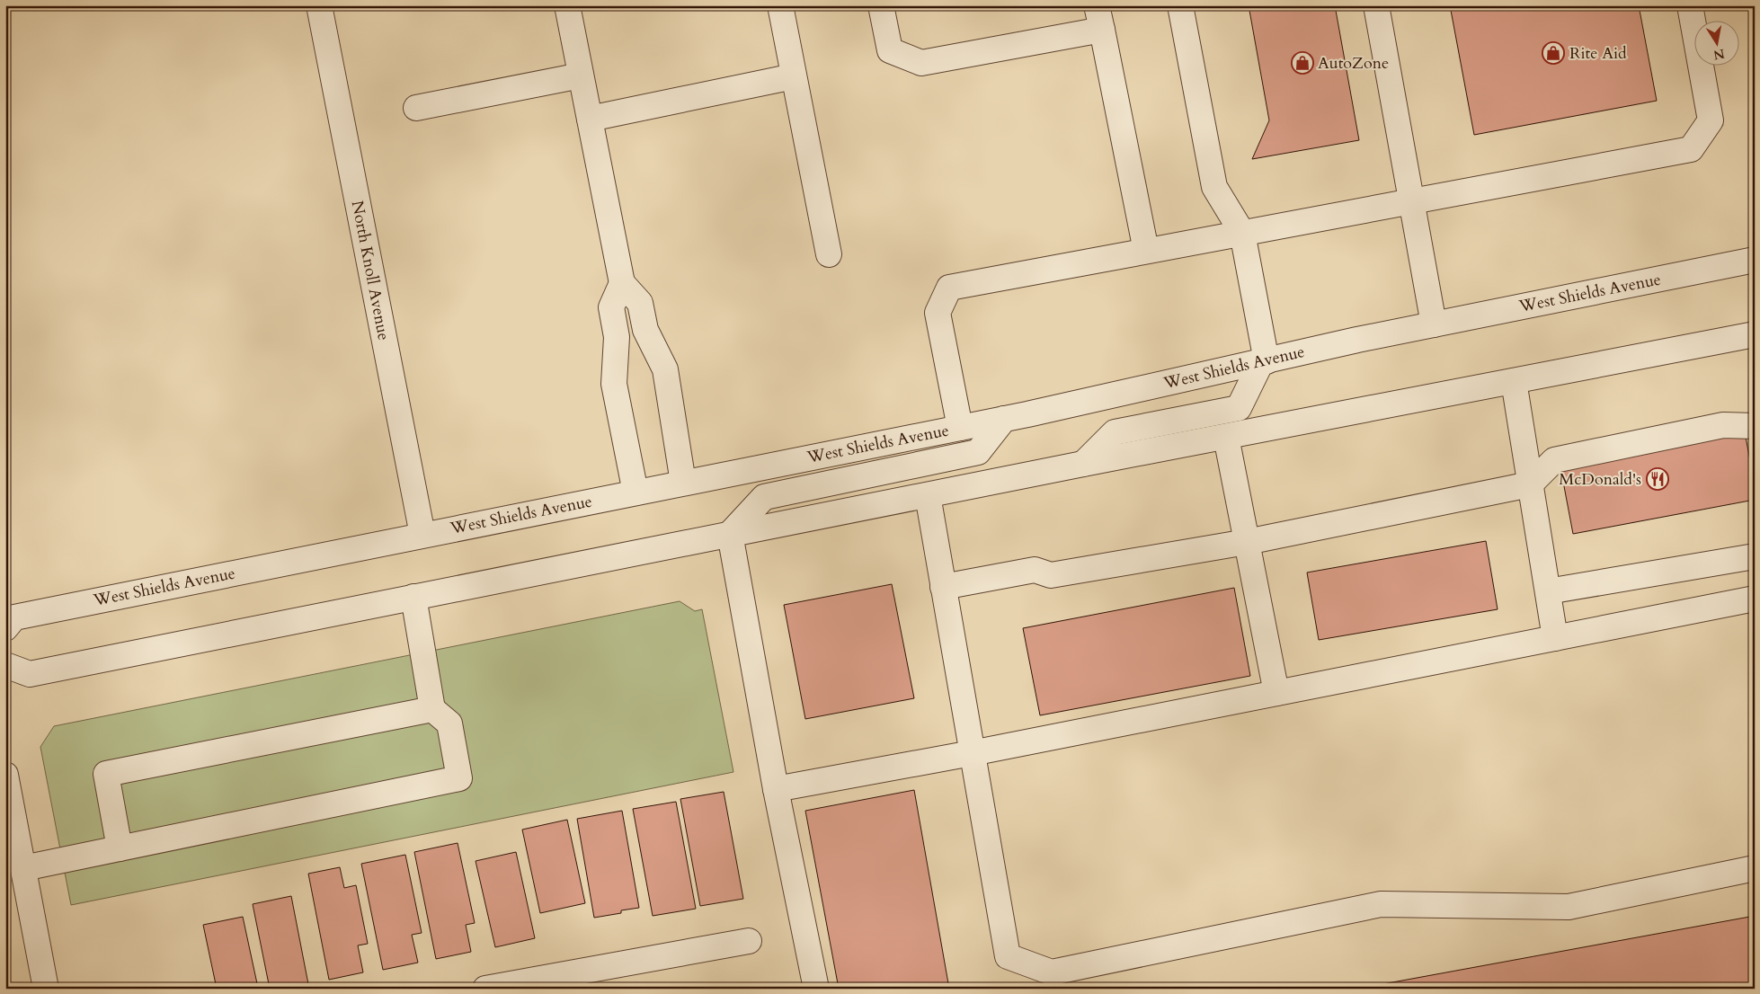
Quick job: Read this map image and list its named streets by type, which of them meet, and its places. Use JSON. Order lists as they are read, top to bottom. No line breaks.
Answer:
{"streets":{"street":["North Knoll Avenue","West Shields Avenue"]},"crossings":[["North Knoll Avenue","West Shields Avenue"]],"places":{"shop":["Rite Aid","AutoZone"],"restaurant":["McDonald's"]},"north":"bottom"}
